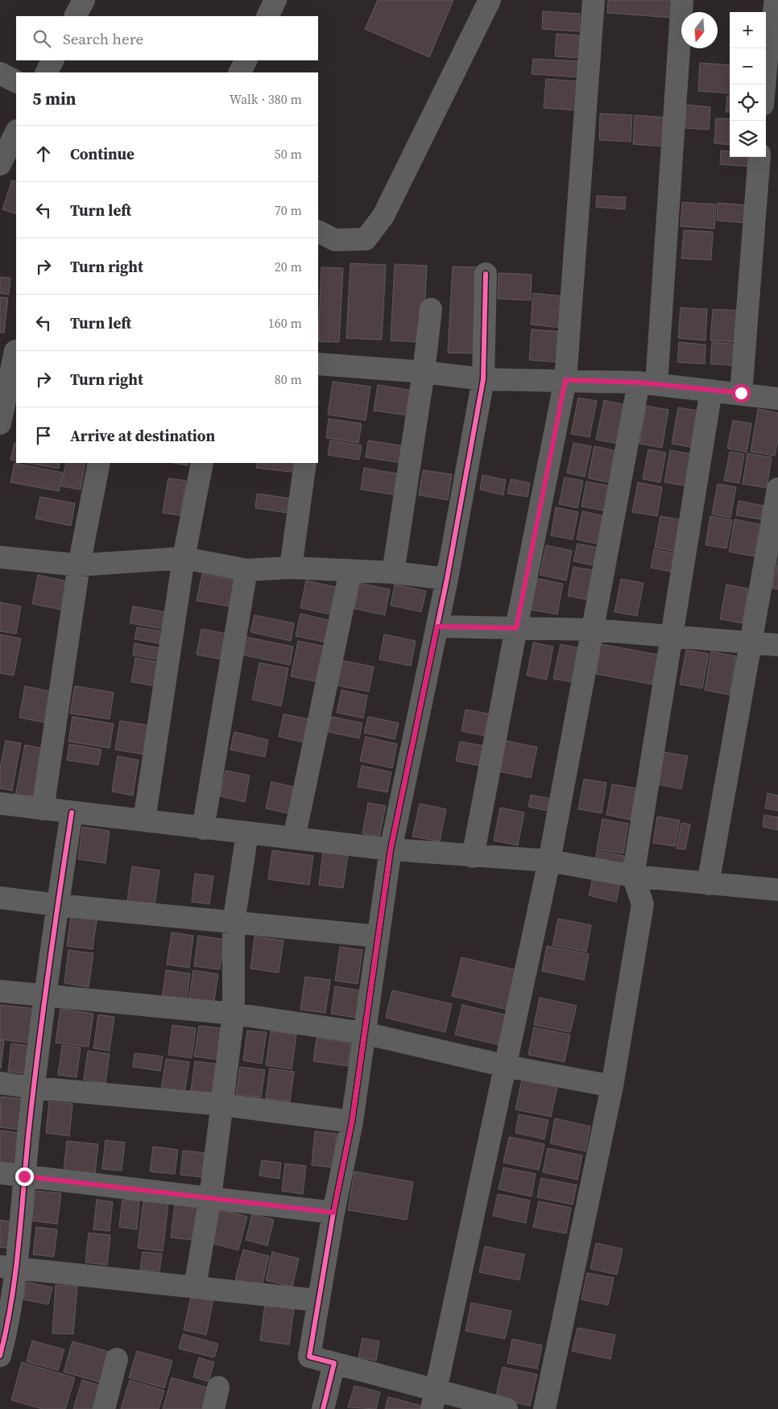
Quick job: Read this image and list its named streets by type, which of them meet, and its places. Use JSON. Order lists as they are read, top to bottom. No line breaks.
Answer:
{"north":"bottom","page":{"map_buttons":["+","−"],"search":"Search here","heading":["5 min","Walk · 380 m"],"list":[["Continue","50 m"],["Turn left","70 m"],["Turn right","20 m"],["Turn left","160 m"],["Turn right","80 m"],"Arrive at destination"]}}
